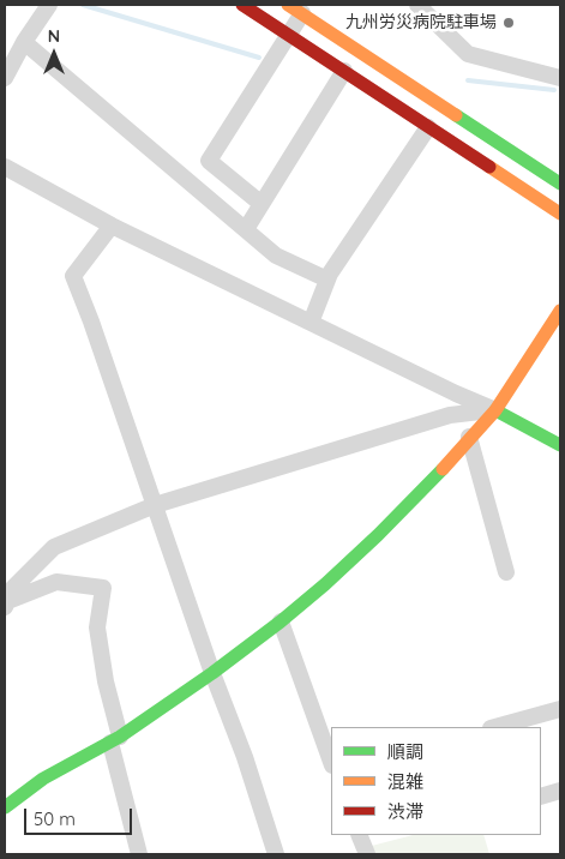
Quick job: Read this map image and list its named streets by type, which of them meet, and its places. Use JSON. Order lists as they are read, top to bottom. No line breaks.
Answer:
{"places":["九州労災病院駐車場"],"legend":["順調","混雑","渋滞"],"scale_bar":"50 m","north":"top"}
